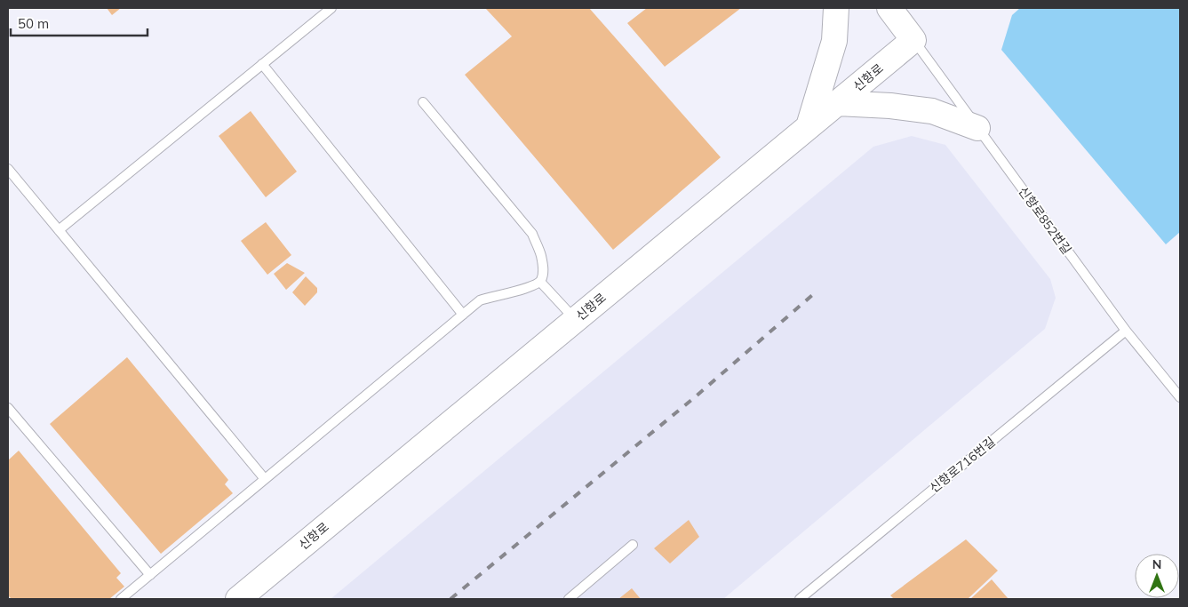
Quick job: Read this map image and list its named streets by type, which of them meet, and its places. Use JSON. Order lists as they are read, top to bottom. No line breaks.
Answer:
{"streets":{"street":["신항로"],"lane":["신항로852번길","신항로716번길"]},"crossings":[["신항로","신항로852번길"],["신항로852번길","신항로716번길"]],"scale_bar":"50 m","north":"top"}
